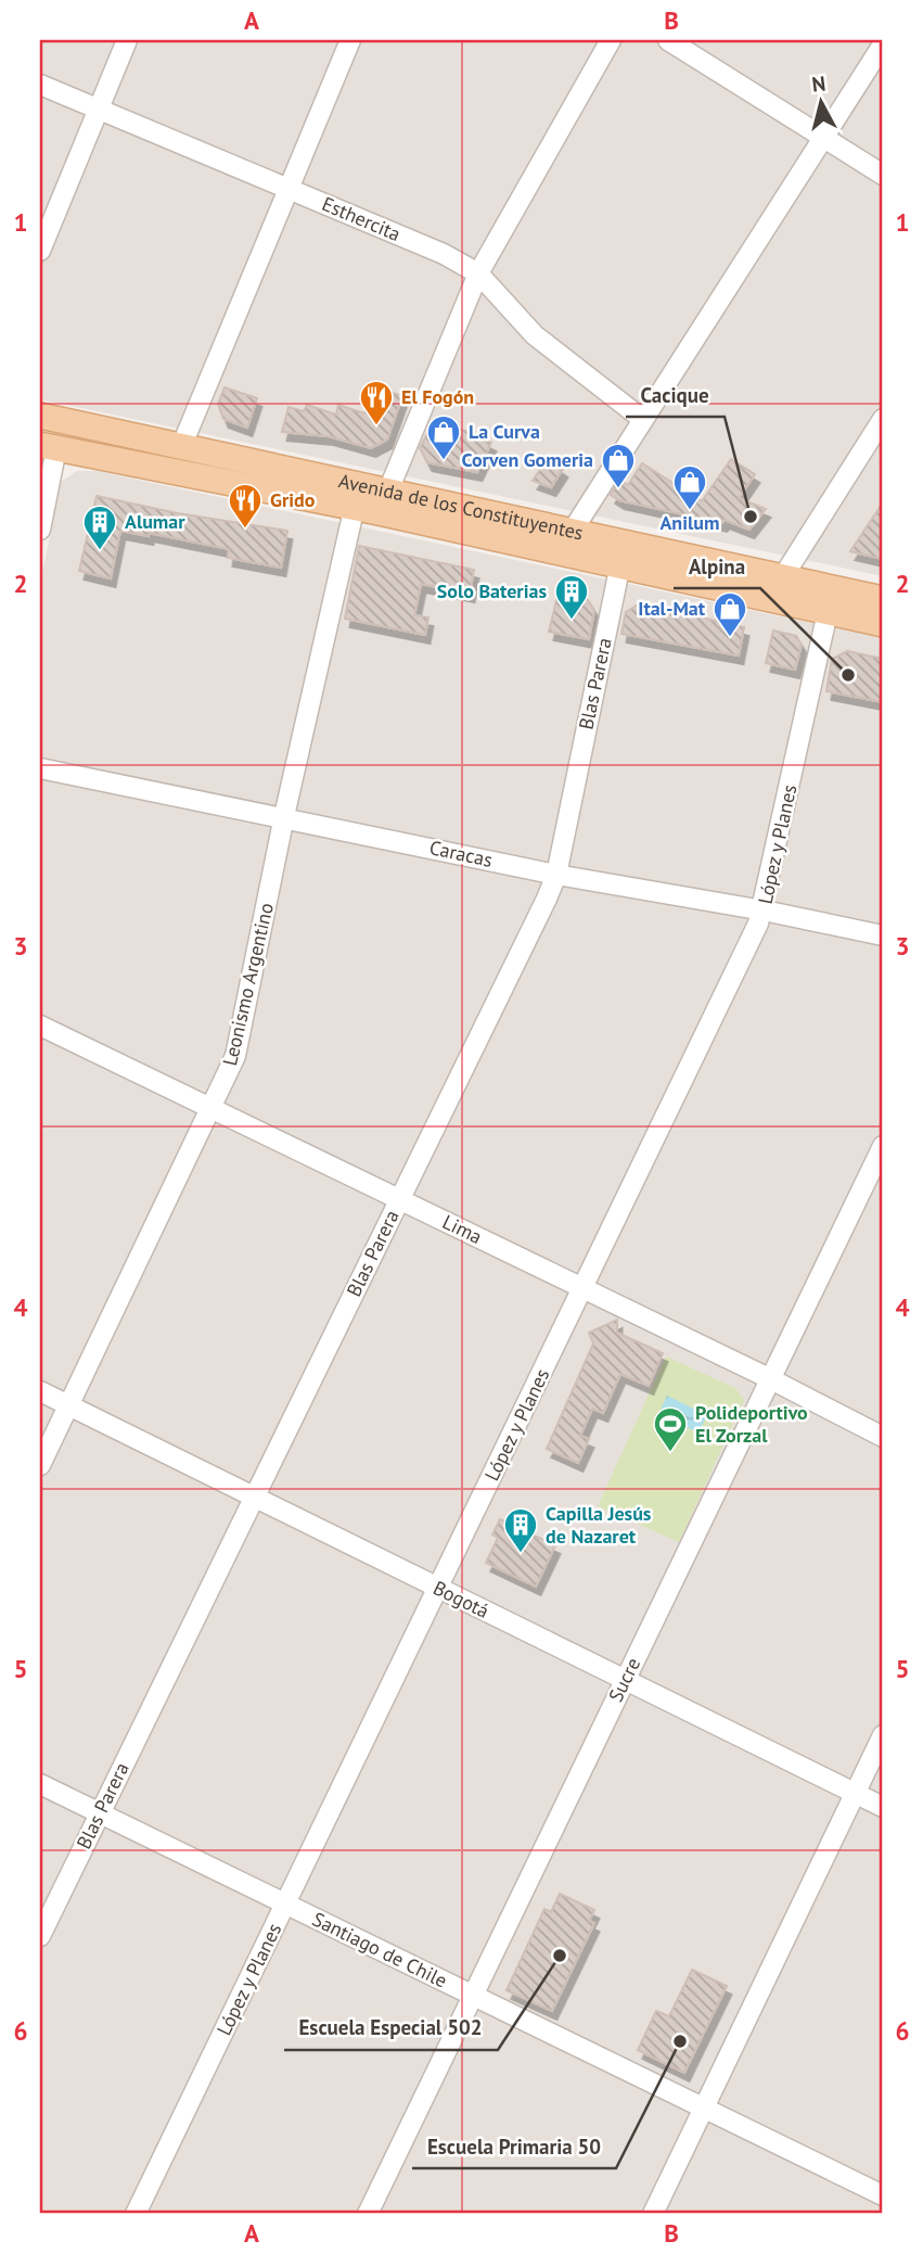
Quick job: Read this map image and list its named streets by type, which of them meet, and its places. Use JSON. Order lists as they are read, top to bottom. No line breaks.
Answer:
{"streets":{"main road":["Avenida de los Constituyentes"],"street":["Esthercita","Blas Parera","López y Planes","Caracas","Leonismo Argentino","Lima","Bogotá","Sucre","Santiago de Chile"]},"crossings":[["Avenida de los Constituyentes","Blas Parera"],["Avenida de los Constituyentes","López y Planes"],["Avenida de los Constituyentes","Leonismo Argentino"],["Blas Parera","Caracas"],["Blas Parera","Lima"],["Blas Parera","Bogotá"],["Blas Parera","Santiago de Chile"],["López y Planes","Caracas"],["López y Planes","Lima"],["López y Planes","Bogotá"],["López y Planes","Santiago de Chile"],["Caracas","Leonismo Argentino"],["Leonismo Argentino","Lima"],["Leonismo Argentino","Bogotá"],["Lima","Sucre"],["Bogotá","Sucre"],["Sucre","Santiago de Chile"]],"places":{"restaurant":["El Fogón","Grido"],"shop":["La Curva","Corven Gomeria","Anilum","Ital-Mat"],"other":["Cacique","Alpina","Escuela Especial 502","Escuela Primaria 50"],"building":["Alumar","Solo Baterias","Capilla Jesús de Nazaret"],"sports":["Polideportivo El Zorzal"]},"north":"top","grid":{"columns":["A","B"],"rows":["1","2","3","4","5","6"]}}
